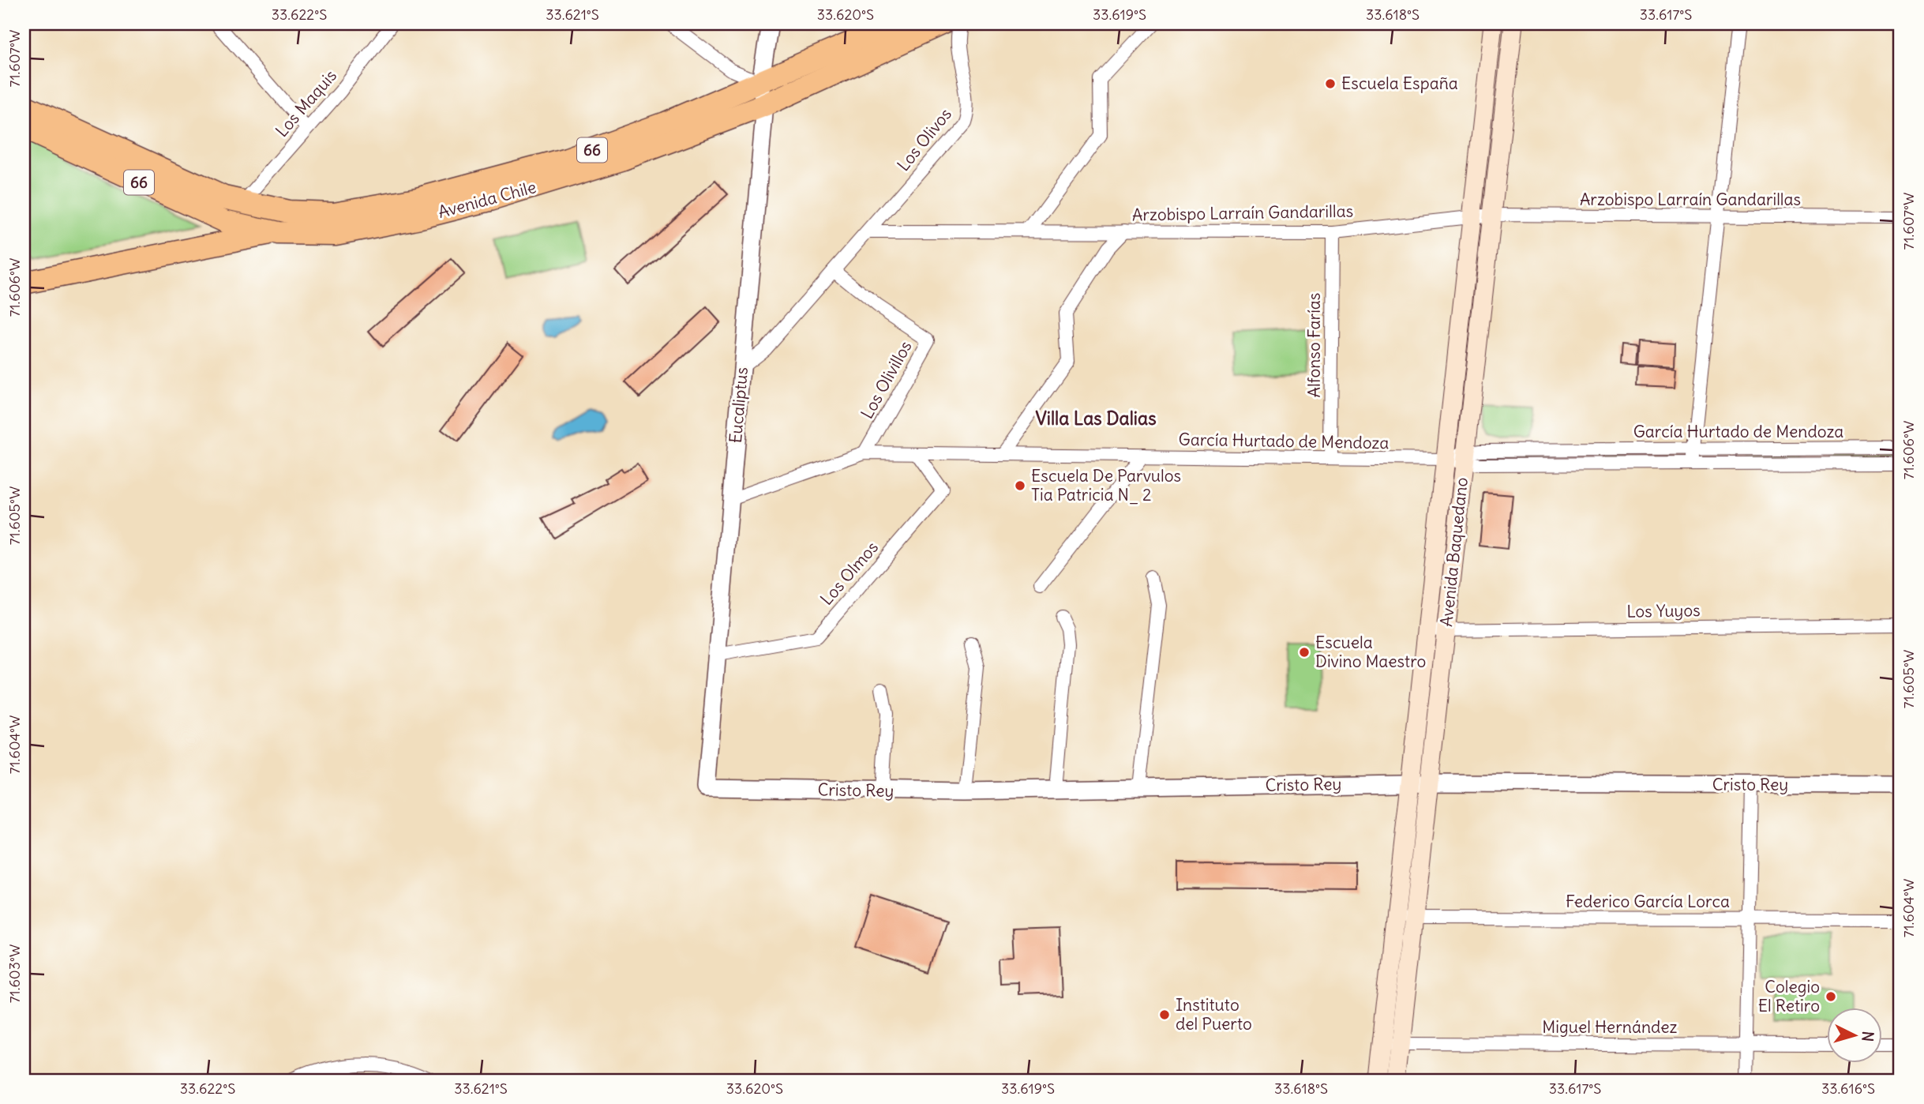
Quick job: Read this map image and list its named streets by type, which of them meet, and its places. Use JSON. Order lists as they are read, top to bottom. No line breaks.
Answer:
{"streets":{"highway":["66","Avenida Chile"],"main road":["Avenida Baquedano"],"street":["Los Maquis","Los Olivos","Arzobispo Larraín Gandarillas","Alfonso Farías","Los Olivillos","Eucaliptus","García Hurtado de Mendoza","Los Olmos","Los Yuyos","Cristo Rey","Federico García Lorca","Miguel Hernández"]},"crossings":[["Los Maquis","Avenida Chile"],["Los Olivos","Arzobispo Larraín Gandarillas"],["Avenida Chile","Eucaliptus"],["Arzobispo Larraín Gandarillas","Alfonso Farías"],["Arzobispo Larraín Gandarillas","Avenida Baquedano"],["Alfonso Farías","García Hurtado de Mendoza"],["Los Olivillos","García Hurtado de Mendoza"],["Eucaliptus","García Hurtado de Mendoza"],["Eucaliptus","Los Olmos"],["Eucaliptus","Cristo Rey"],["García Hurtado de Mendoza","Avenida Baquedano"],["García Hurtado de Mendoza","Los Olmos"],["Avenida Baquedano","Los Yuyos"],["Avenida Baquedano","Cristo Rey"],["Avenida Baquedano","Federico García Lorca"],["Avenida Baquedano","Miguel Hernández"]],"districts":["Villa Las Dalias"],"places":["Escuela España","Escuela De Parvulos Tia Patricia N_ 2","Escuela Divino Maestro","Colegio El Retiro","Instituto del Puerto"],"north":"right","coordinates":["33.622°S","33.621°S","33.620°S","33.619°S","33.618°S","33.617°S","71.607°W","71.606°W","71.605°W","71.604°W","71.603°W","33.616°S"]}
